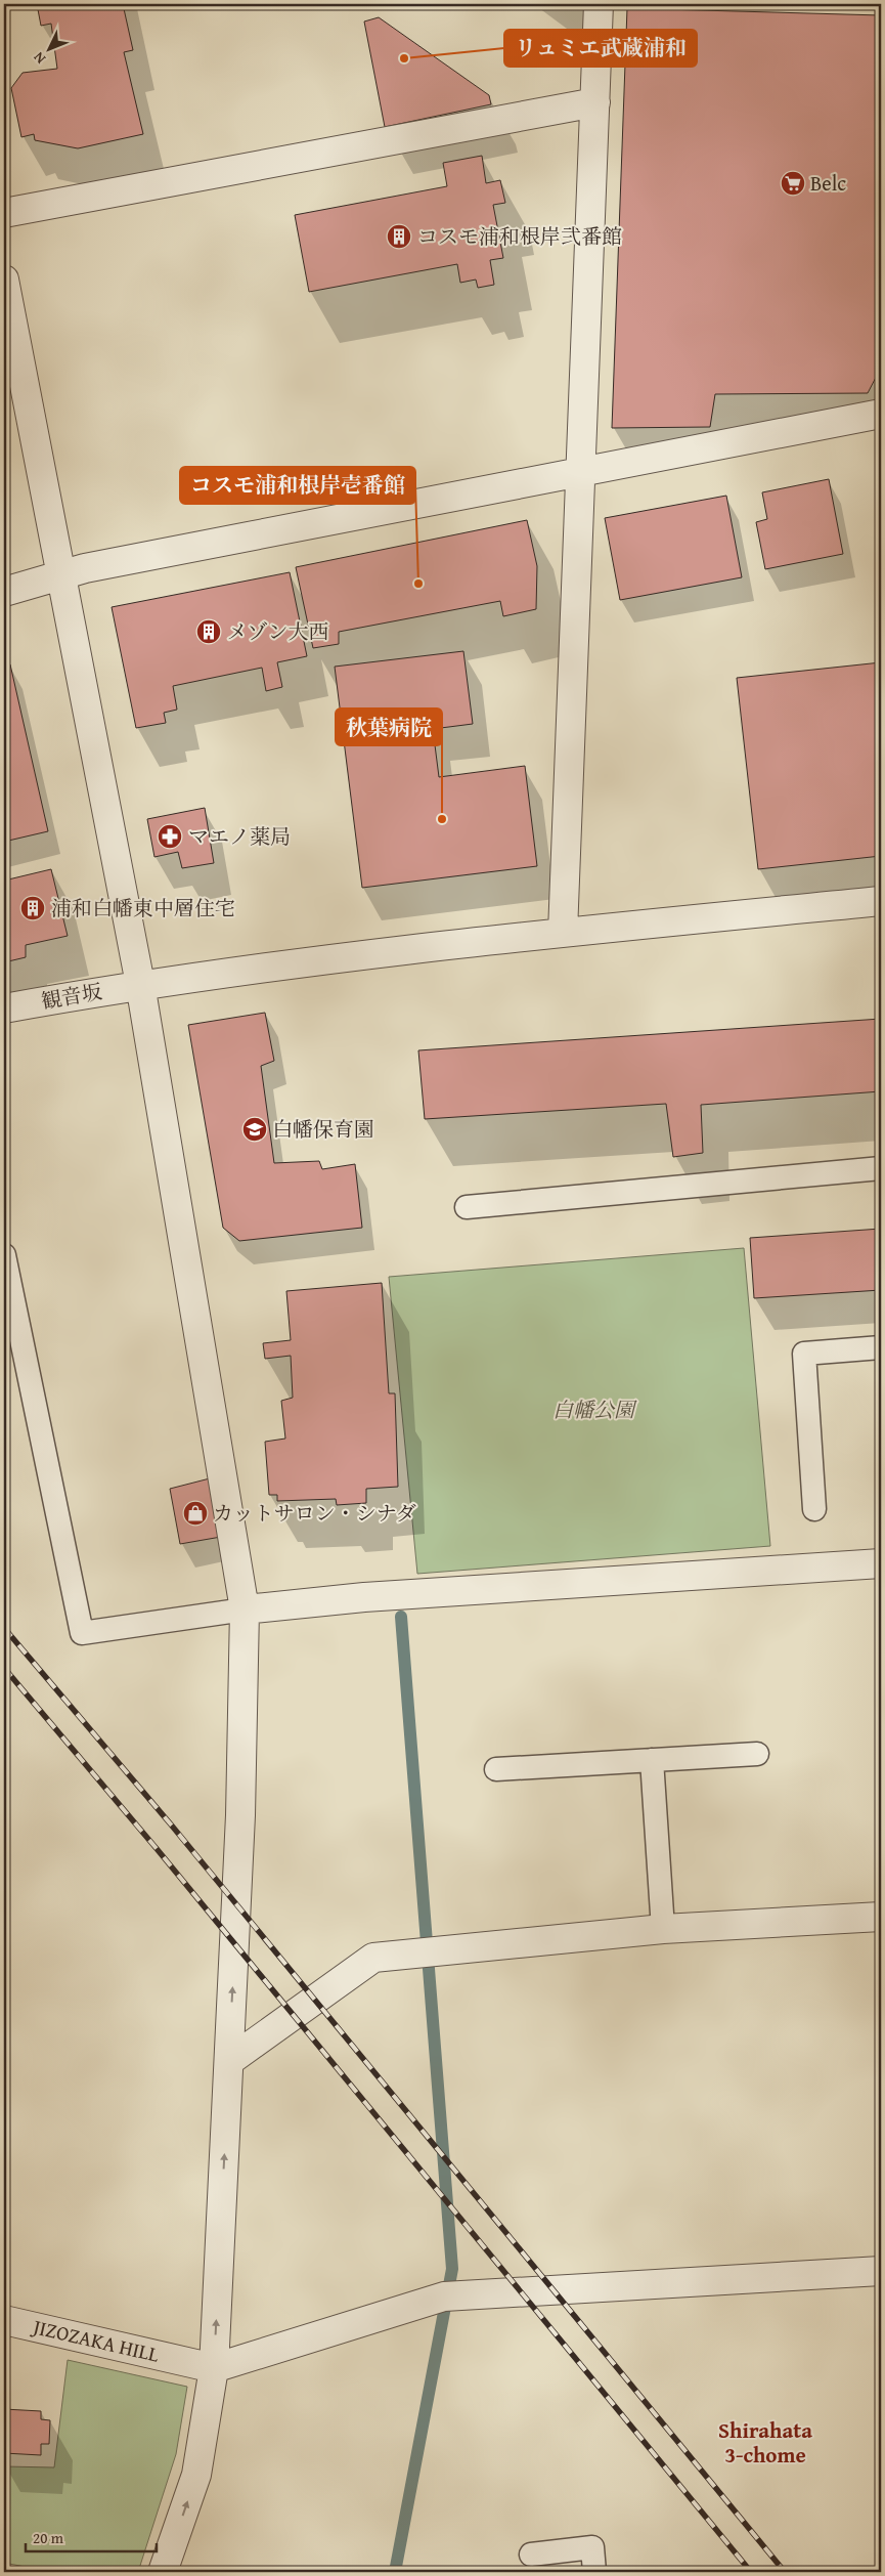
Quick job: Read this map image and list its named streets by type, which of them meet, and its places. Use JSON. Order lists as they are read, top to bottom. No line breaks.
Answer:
{"streets":{"street":["観音坂","JIZOZAKA HILL"]},"districts":["Shirahata 3-chome"],"parks":["白幡公園"],"places":{"other":["リュミエ武蔵浦和","コスモ浦和根岸壱番館","秋葉病院"],"supermarket":["Belc"],"building":["コスモ浦和根岸弐番館","メゾン大西","浦和白幡東中層住宅"],"pharmacy":["マエノ薬局"],"school or university":["白幡保育園"],"shop":["カットサロン・シナダ"]},"scale_bar":"20 m","north":"bottom left"}
